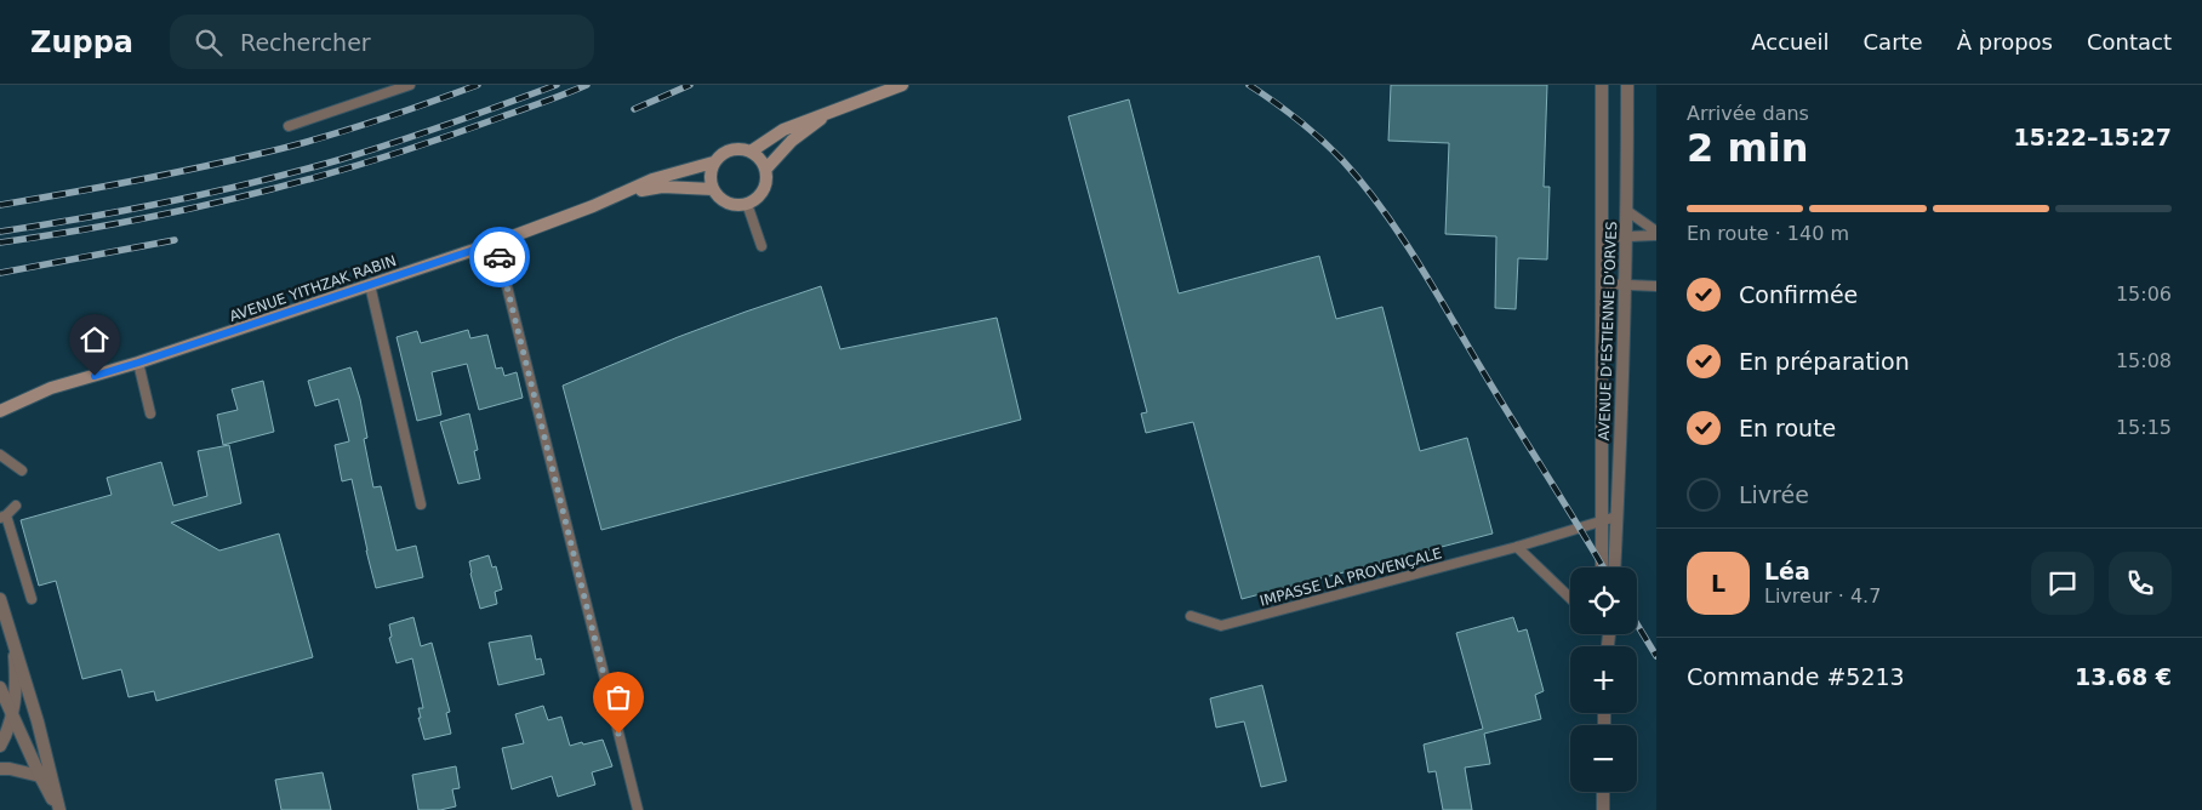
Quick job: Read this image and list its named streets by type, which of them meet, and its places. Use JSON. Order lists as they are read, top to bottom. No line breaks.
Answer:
{"streets":{"main road":["AVENUE YITHZAK RABIN"],"street":["AVENUE D'ESTIENNE D'ORVES"],"lane":["IMPASSE LA PROVENÇALE"]},"crossings":[["AVENUE D'ESTIENNE D'ORVES","IMPASSE LA PROVENÇALE"]],"page":{"header":"Zuppa","search":"Rechercher","nav":["Accueil","Carte","À propos","Contact"],"heading":["2 min","Arrivée dans","15:22–15:27"],"panel":["Léa","Livreur · 4.7","Commande #5213","13.68 €"],"bar":"En route · 140 m","list":[["Confirmée","15:06"],["En préparation","15:08"],["En route","15:15"],"Livrée"],"round":"L","map_buttons":["+","−"]}}
